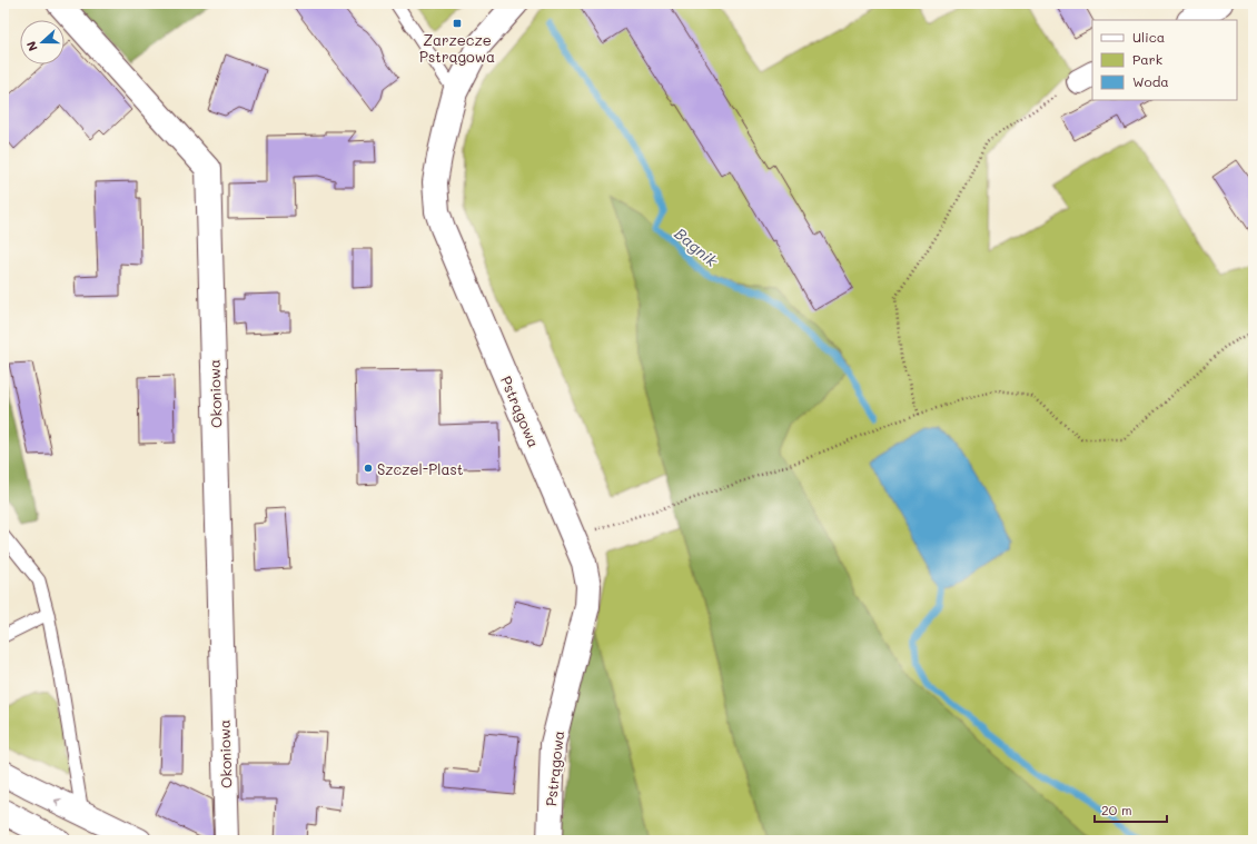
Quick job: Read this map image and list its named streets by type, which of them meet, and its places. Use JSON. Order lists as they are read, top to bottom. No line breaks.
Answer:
{"streets":{"street":["Okoniowa","Pstrągowa"]},"water":["Bagnik"],"places":{"transit":["Zarzecze Pstrągowa"],"other":["Szczel-Plast"]},"legend":["Ulica","Park","Woda"],"scale_bar":"20 m","north":"left"}
